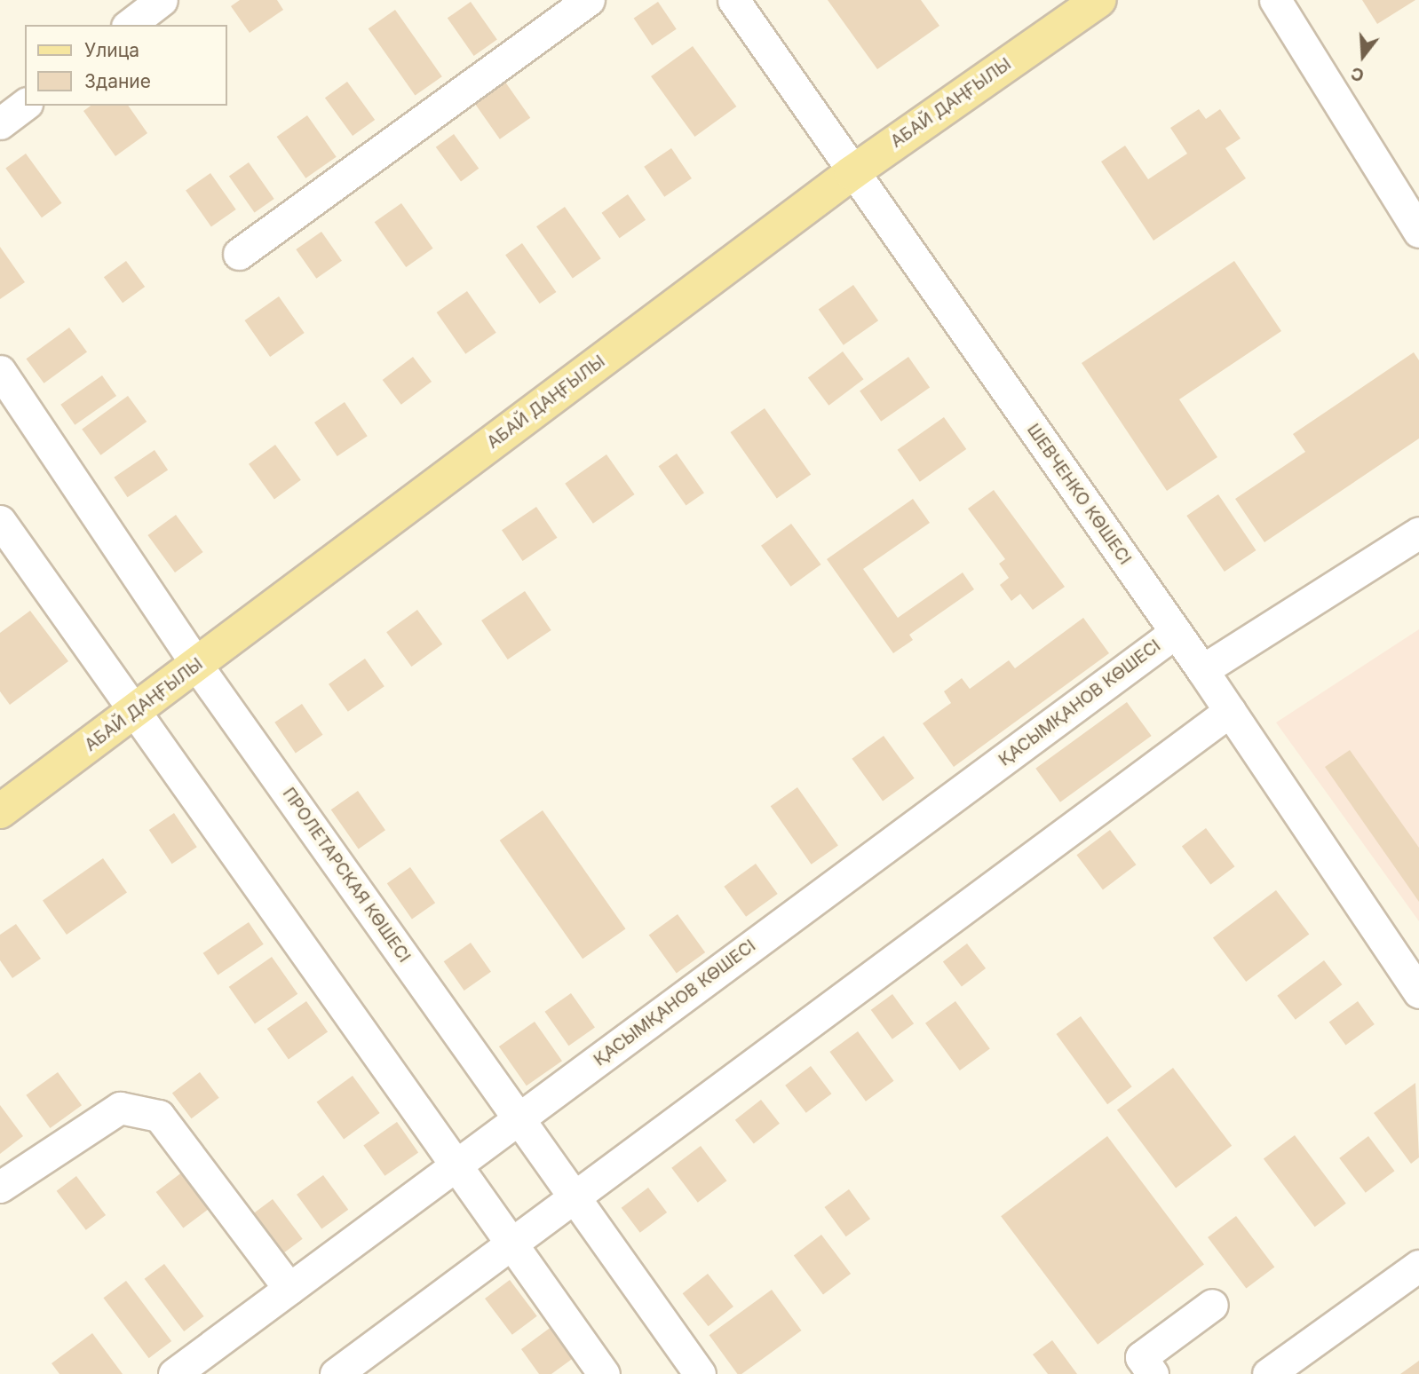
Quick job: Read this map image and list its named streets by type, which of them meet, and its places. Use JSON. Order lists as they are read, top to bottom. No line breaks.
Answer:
{"streets":{"main road":["АБАЙ ДАҢҒЫЛЫ"],"street":["ШЕВЧЕНКО КӨШЕСІ","ҚАСЫМҚАНОВ КӨШЕСІ","ПРОЛЕТАРСКАЯ КӨШЕСІ"]},"crossings":[["АБАЙ ДАҢҒЫЛЫ","ШЕВЧЕНКО КӨШЕСІ"],["АБАЙ ДАҢҒЫЛЫ","ПРОЛЕТАРСКАЯ КӨШЕСІ"],["ШЕВЧЕНКО КӨШЕСІ","ҚАСЫМҚАНОВ КӨШЕСІ"],["ҚАСЫМҚАНОВ КӨШЕСІ","ПРОЛЕТАРСКАЯ КӨШЕСІ"]],"legend":["Улица","Здание"],"north":"bottom"}
